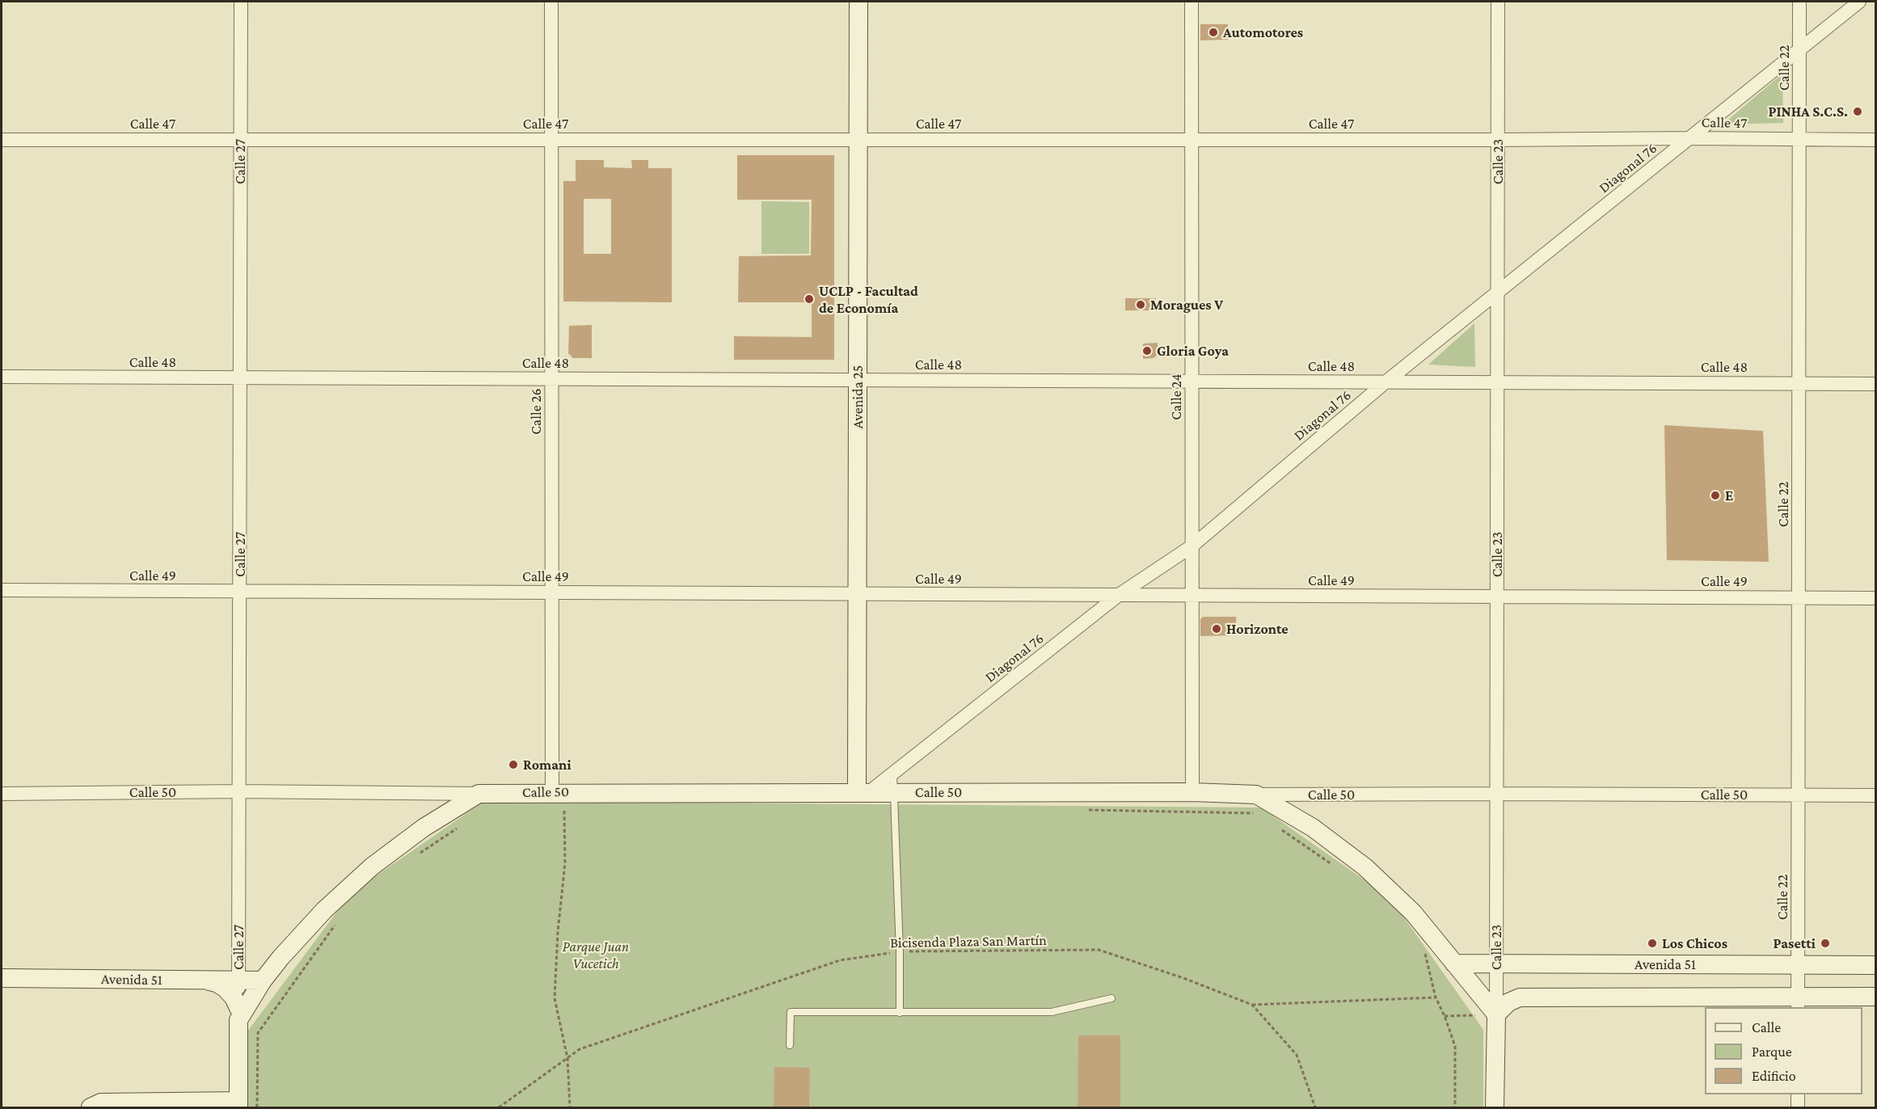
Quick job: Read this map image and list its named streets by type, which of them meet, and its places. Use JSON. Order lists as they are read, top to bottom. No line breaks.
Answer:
{"streets":{"main road":["Calle 27","Calle 23","Avenida 25","Calle 50","Avenida 51"],"street":["Calle 22","Calle 47","Diagonal 76","Calle 48","Calle 24","Calle 26","Calle 49"],"path":["Bicisenda Plaza San Martín"]},"crossings":[["Calle 22","Calle 47"],["Calle 22","Diagonal 76"],["Calle 22","Calle 48"],["Calle 22","Calle 49"],["Calle 22","Calle 50"],["Calle 22","Avenida 51"],["Calle 47","Calle 27"],["Calle 47","Calle 23"],["Calle 47","Diagonal 76"],["Calle 47","Avenida 25"],["Calle 47","Calle 24"],["Calle 47","Calle 26"],["Calle 27","Calle 48"],["Calle 27","Calle 49"],["Calle 27","Calle 50"],["Calle 27","Avenida 51"],["Calle 23","Diagonal 76"],["Calle 23","Calle 48"],["Calle 23","Calle 49"],["Calle 23","Calle 50"],["Calle 23","Avenida 51"],["Diagonal 76","Calle 48"],["Diagonal 76","Avenida 25"],["Diagonal 76","Calle 24"],["Diagonal 76","Calle 49"],["Diagonal 76","Calle 50"],["Calle 48","Avenida 25"],["Calle 48","Calle 24"],["Calle 48","Calle 26"],["Avenida 25","Calle 49"],["Avenida 25","Calle 50"],["Calle 24","Calle 49"],["Calle 24","Calle 50"],["Calle 26","Calle 49"],["Calle 26","Calle 50"]],"parks":["Parque Juan Vucetich"],"places":["Automotores","PINHA S.C.S.","UCLP - Facultad de Economía","Moragues V","Gloria Goya","E","Horizonte","Romani","Los Chicos","Pasetti"],"legend":["Calle","Parque","Edificio"]}
